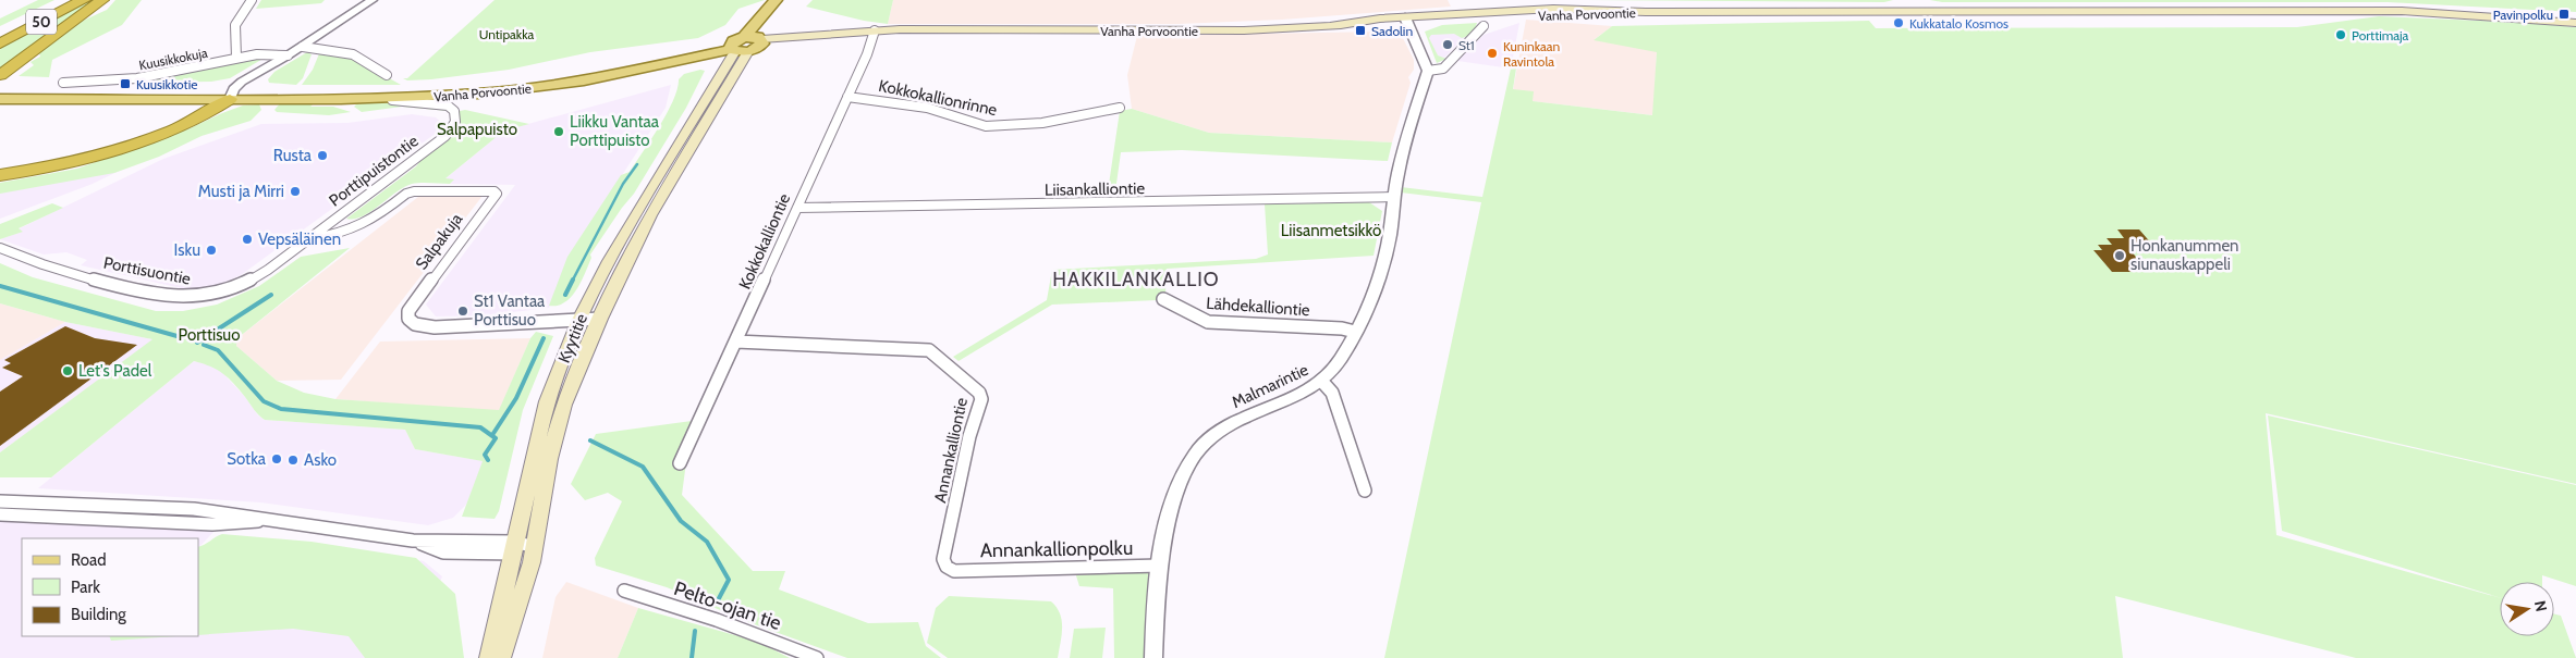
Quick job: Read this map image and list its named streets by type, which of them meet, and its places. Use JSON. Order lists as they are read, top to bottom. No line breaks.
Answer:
{"streets":{"highway":["50"],"main road":["Vanha Porvoontie","Kyytitie"],"street":["Kuusikkokuja","Kokkokallionrinne","Porttipuistontie","Liisankalliontie","Salpakuja","Kokkokalliontie","Porttisuontie","Lähdekalliontie","Malmarintie","Annankalliontie","Annankallionpolku","Pelto-ojan tie"]},"crossings":[["Vanha Porvoontie","Porttipuistontie"],["Vanha Porvoontie","Kokkokalliontie"],["Vanha Porvoontie","Kyytitie"],["Kokkokallionrinne","Kokkokalliontie"],["Porttipuistontie","Salpakuja"],["Porttipuistontie","Porttisuontie"],["Liisankalliontie","Kokkokalliontie"],["Liisankalliontie","Malmarintie"],["Salpakuja","Porttisuontie"],["Salpakuja","Kyytitie"],["Kokkokalliontie","Annankalliontie"],["Lähdekalliontie","Malmarintie"],["Malmarintie","Annankallionpolku"],["Annankalliontie","Annankallionpolku"]],"districts":["HAKKILANKALLIO"],"parks":["Untipakka","Salpapuisto","Liisanmetsikkö","Porttisuo"],"places":{"transit":["Pavinpolku","Sadolin","Kuusikkotie"],"other":["Kukkatalo Kosmos","Porttimaja","St1","Kuninkaan Ravintola","Liikku Vantaa Porttipuisto","Rusta","Musti ja Mirri","Vepsäläinen","Isku","Honkanummen siunauskappeli","St1 Vantaa Porttisuo","Let's Padel","Sotka","Asko"]},"legend":["Road","Park","Building"],"north":"right"}
